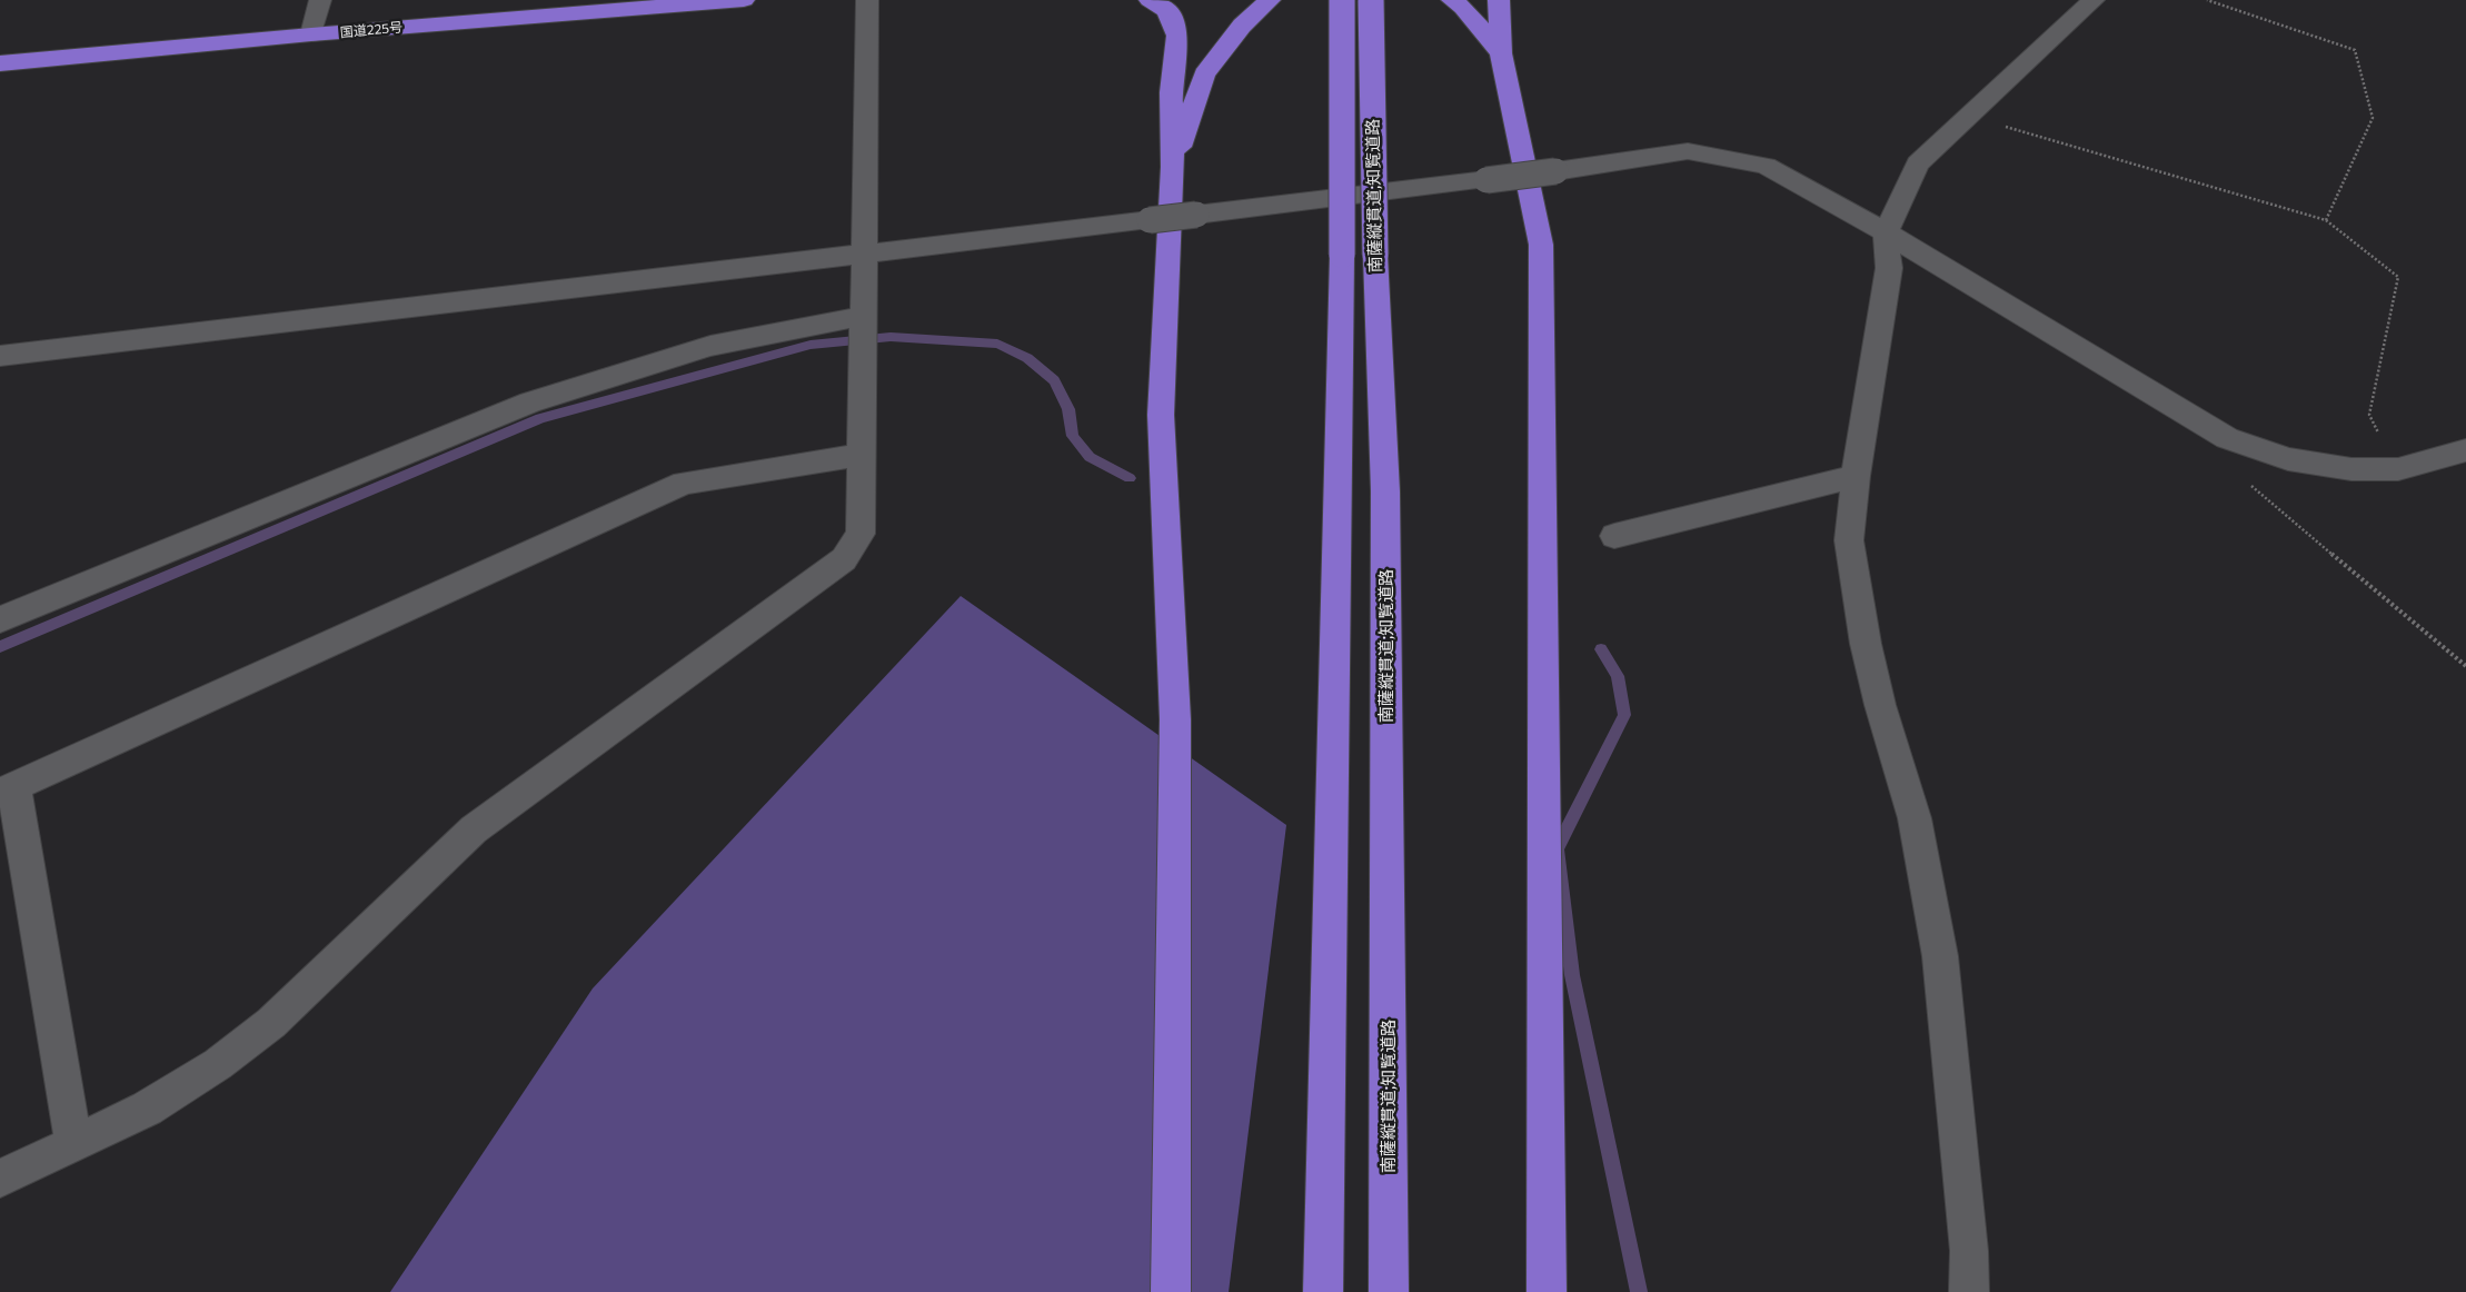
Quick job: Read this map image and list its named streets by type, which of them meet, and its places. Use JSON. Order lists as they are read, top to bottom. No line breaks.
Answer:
{"streets":{"highway":["国道225号","南薩縦貫道;知覧道路"]}}
